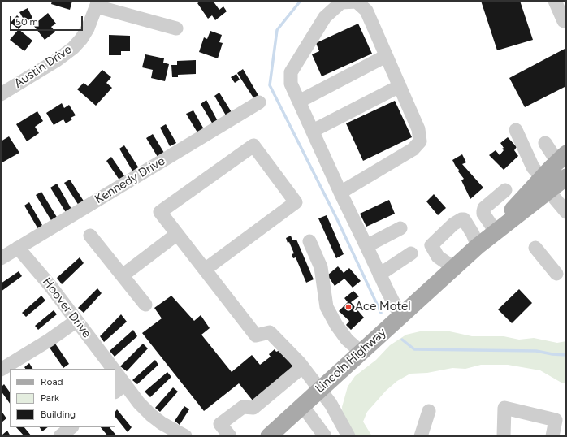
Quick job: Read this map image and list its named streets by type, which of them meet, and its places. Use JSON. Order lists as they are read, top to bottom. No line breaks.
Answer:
{"streets":{"main road":["Lincoln Highway"],"street":["Austin Drive","Kennedy Drive","Hoover Drive"]},"crossings":[["Kennedy Drive","Hoover Drive"]],"places":["Ace Motel"],"legend":["Road","Park","Building"],"scale_bar":"50 m"}
